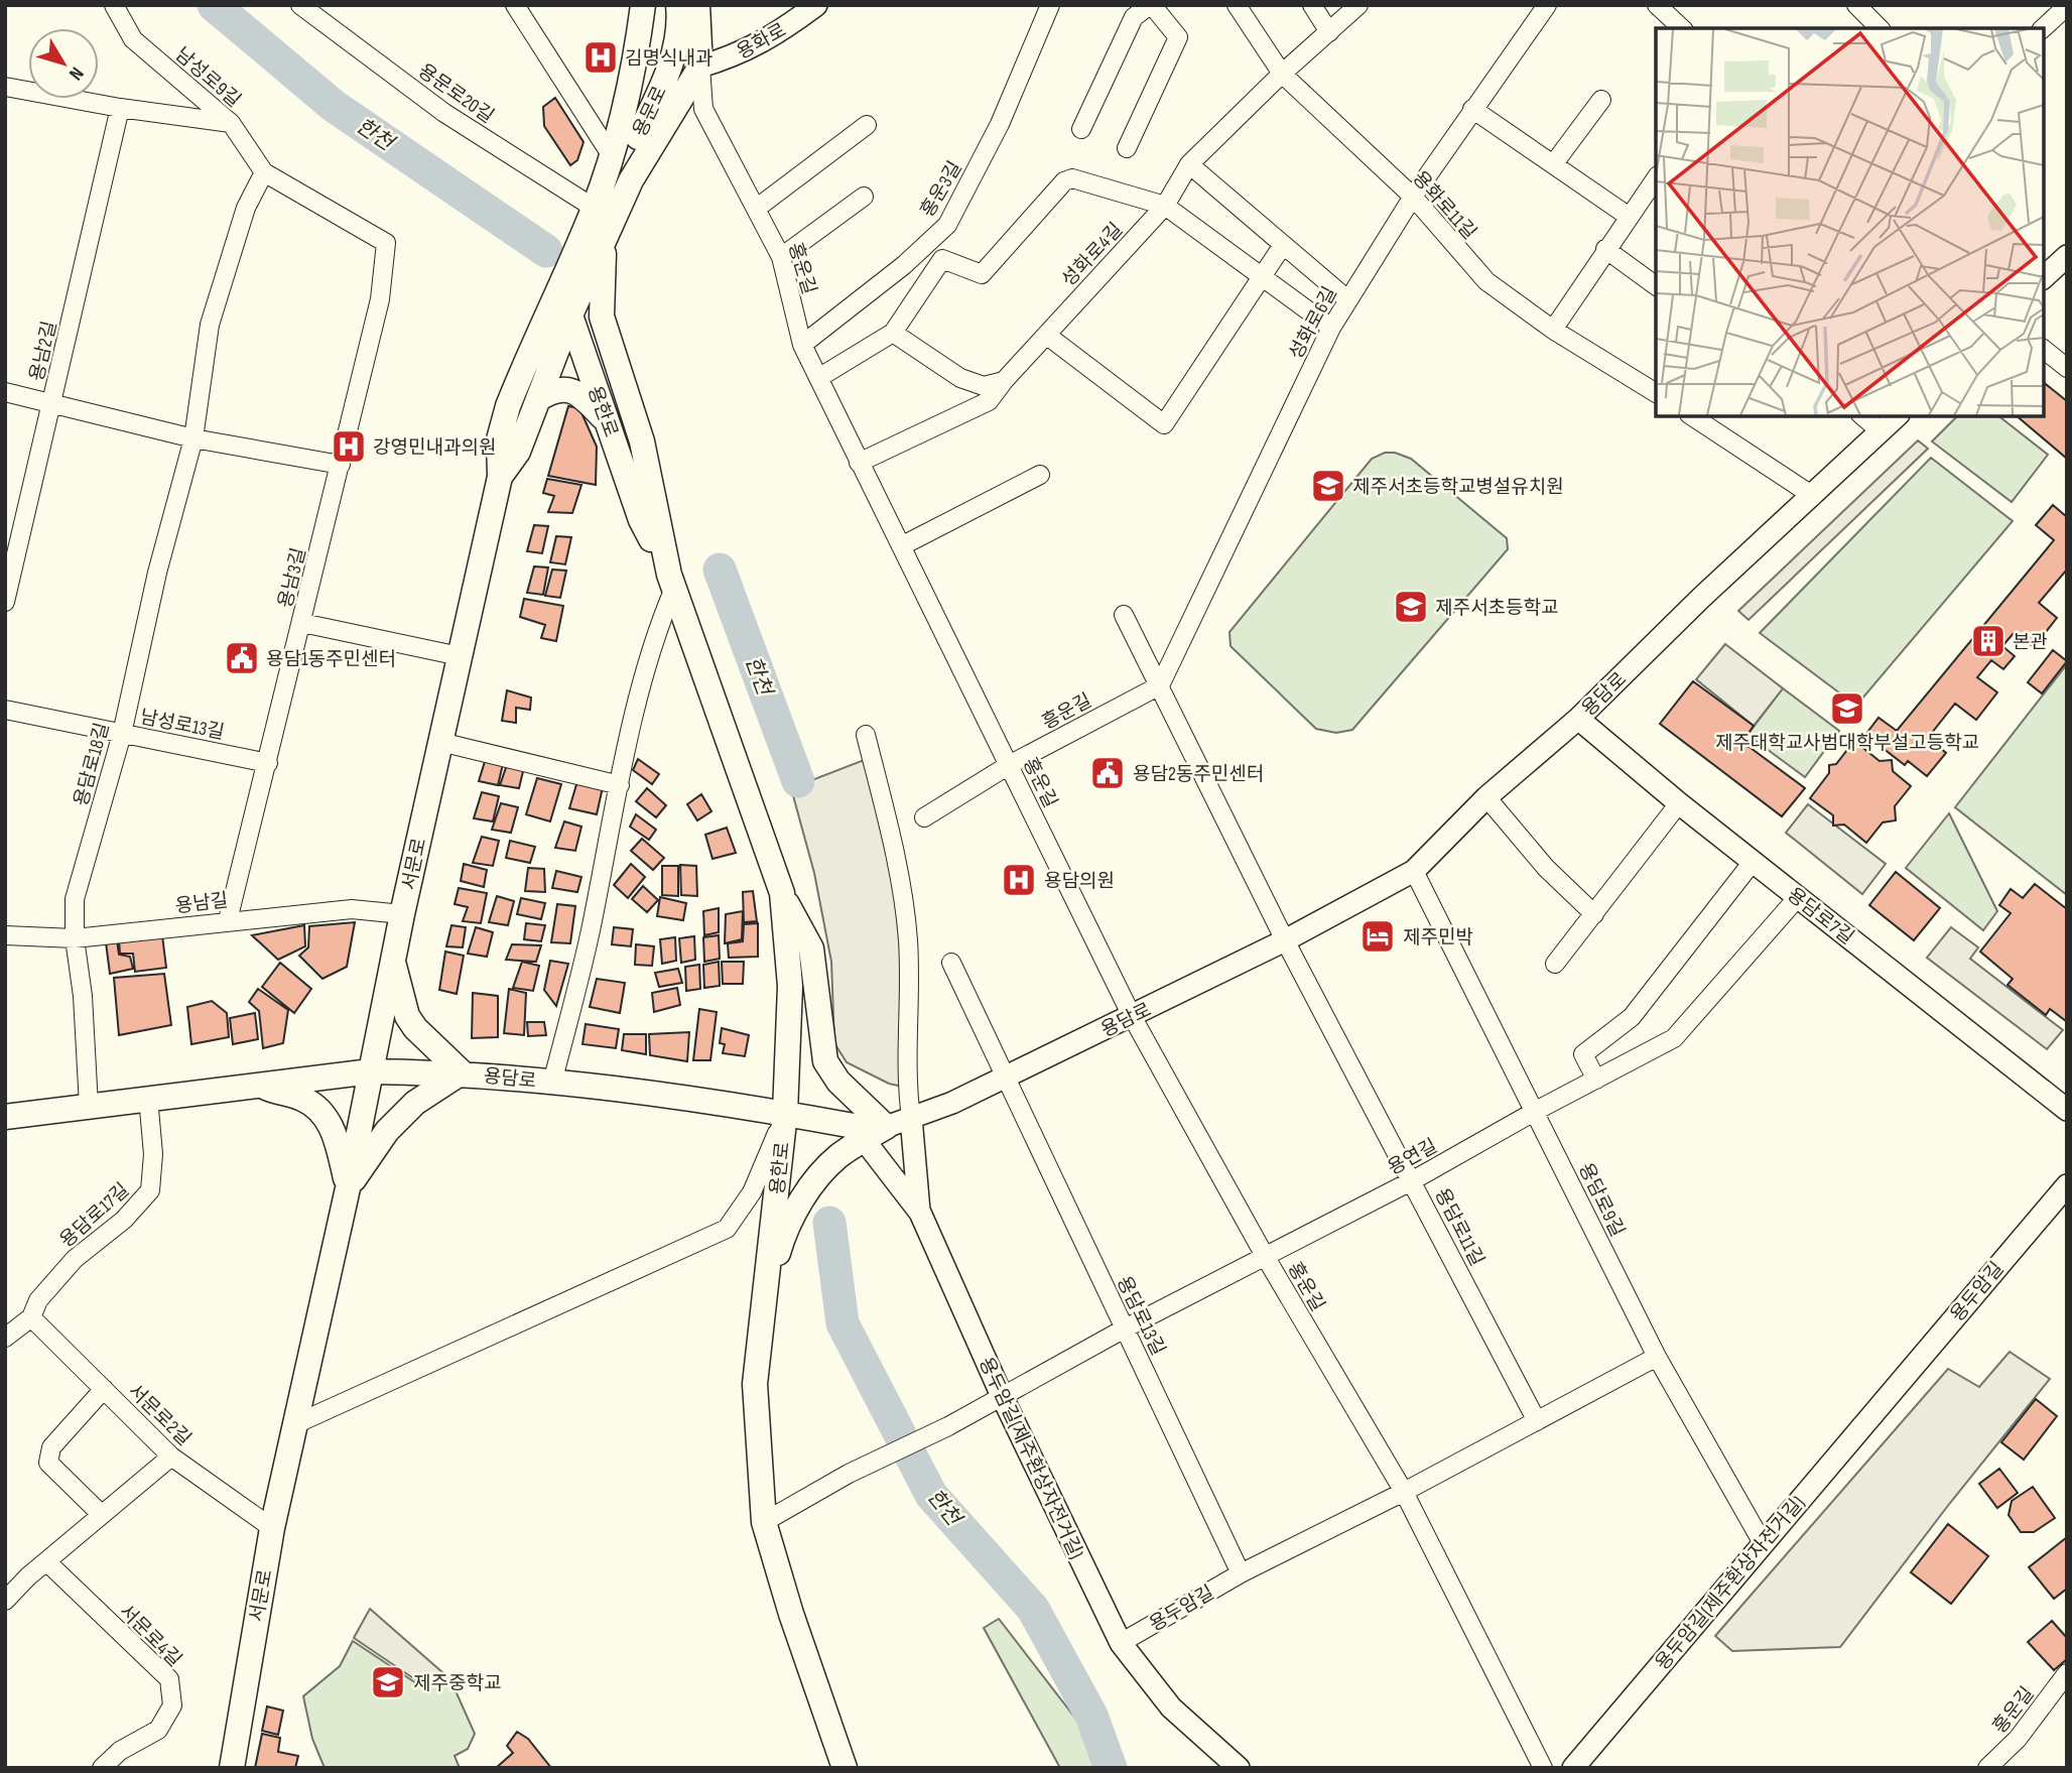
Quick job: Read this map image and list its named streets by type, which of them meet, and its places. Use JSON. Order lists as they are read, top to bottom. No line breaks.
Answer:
{"streets":{"main road":["용문로","용한로","용담로","서문로"],"street":["용화로","남성로9길","용문로20길","홍운3길","용화로11길","성화로4길","홍운길","성화로6길","용남2길","용남3길","흥운길","남성로13길","용담로18길","용남길","용담로7길","용연길","용담로9길","용담로17길","용담로11길","용두암길","용담로13길","서문로2길","용두암길(제주환상자전거길)","서문로4길"]},"crossings":[["용화로","용문로"],["용화로","홍운길"],["남성로9길","용남3길"],["남성로9길","용담로18길"],["용문로20길","용문로"],["용문로","홍운길"],["용문로","용한로"],["용문로","서문로"],["홍운3길","홍운길"],["용화로11길","성화로4길"],["용화로11길","성화로6길"],["성화로4길","홍운길"],["홍운길","용담로"],["홍운길","흥운길"],["홍운길","용연길"],["성화로6길","흥운길"],["용한로","용담로"],["용한로","서문로"],["용한로","용연길"],["용남3길","남성로13길"],["용남3길","용남길"],["용담로","용담로18길"],["용담로","서문로"],["용담로","용담로7길"],["용담로","용담로9길"],["용담로","용담로17길"],["용담로","용담로11길"],["용담로","용담로13길"],["용담로","용두암길(제주환상자전거길)"],["남성로13길","용담로18길"],["용담로18길","용남길"],["서문로","용남길"],["서문로","서문로2길"],["용담로7길","용연길"],["용연길","용담로9길"],["용연길","용담로11길"],["용연길","용담로13길"],["용연길","용두암길(제주환상자전거길)"],["용담로9길","용두암길(제주환상자전거길)"],["용담로17길","서문로2길"],["용두암길","용담로13길"],["용두암길","용두암길(제주환상자전거길)"]],"water":["한천"],"places":{"hospital":["김명식내과","강영민내과의원","용담의원"],"school or university":["제주서초등학교병설유치원","제주서초등학교","제주대학교사범대학부설고등학교","제주중학교"],"building":["본관"],"public building":["용담1동주민센터","용담2동주민센터"],"hotel":["제주민박"]},"north":"bottom right"}
